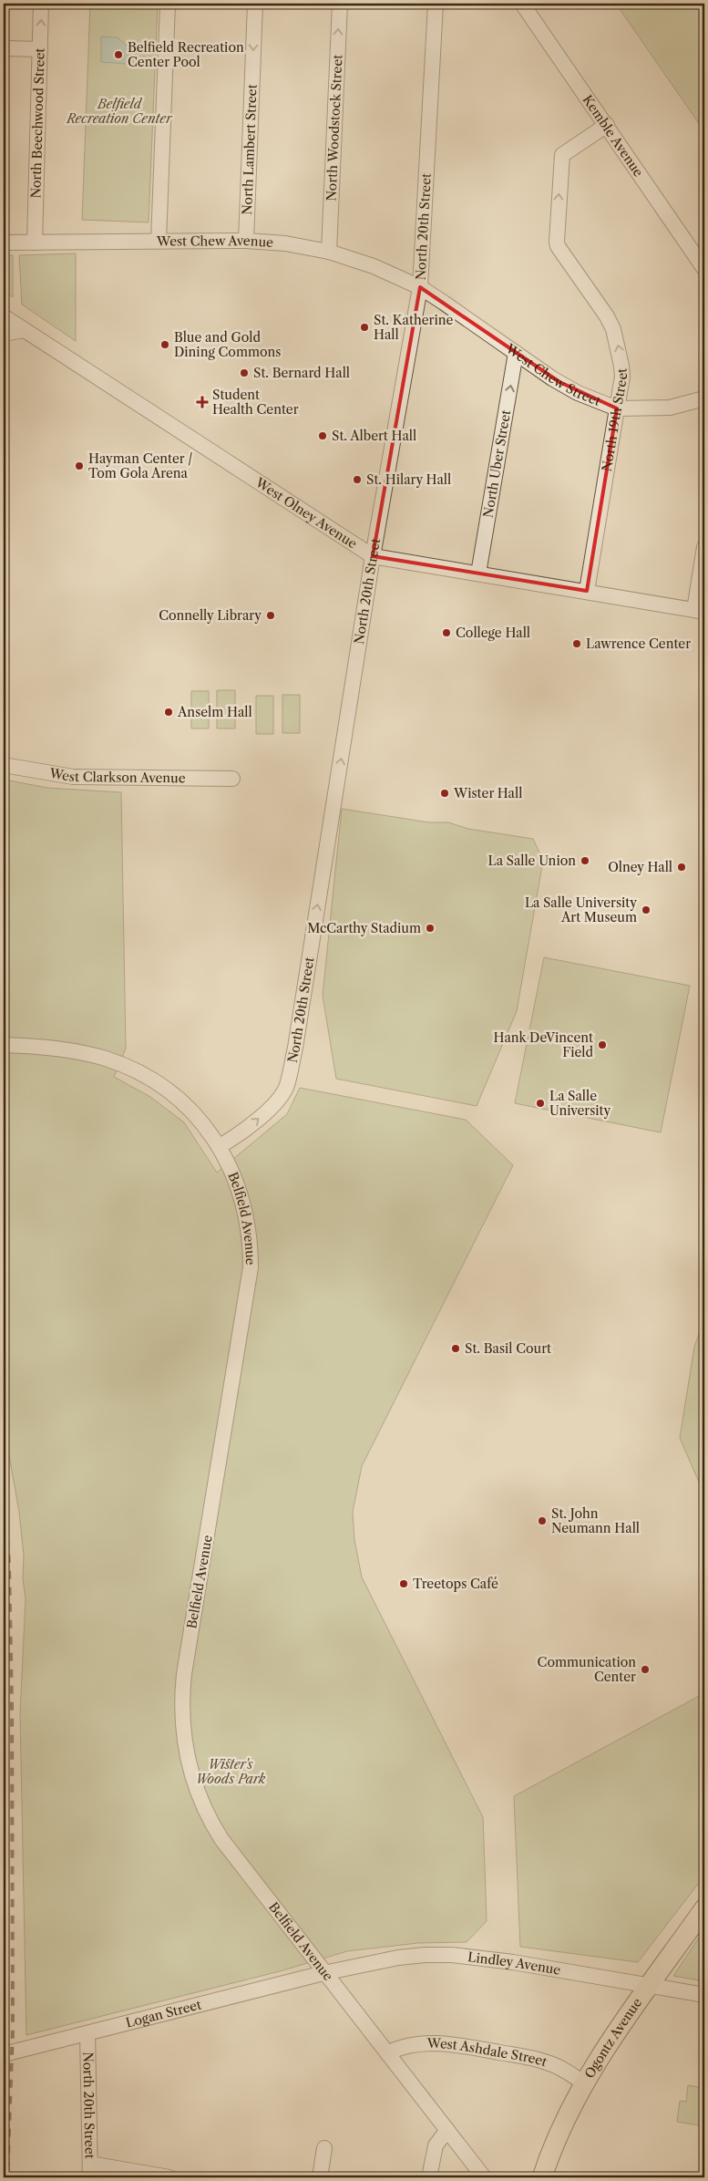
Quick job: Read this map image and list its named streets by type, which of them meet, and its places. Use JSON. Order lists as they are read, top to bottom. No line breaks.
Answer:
{"streets":{"main road":["Ogontz Avenue"],"street":["North Beechwood Street","North Woodstock Street","Kemble Avenue","North Lambert Street","North 20th Street","West Chew Avenue","West Chew Street","North 19th Street","North Uber Street","West Olney Avenue","West Clarkson Avenue","Belfield Avenue","Lindley Avenue","Logan Street","West Ashdale Street"]},"crossings":[["North Beechwood Street","West Chew Avenue"],["North Woodstock Street","West Chew Avenue"],["Kemble Avenue","North 19th Street"],["North Lambert Street","West Chew Avenue"],["North 20th Street","West Chew Avenue"],["North 20th Street","West Chew Street"],["North 20th Street","West Olney Avenue"],["North 20th Street","Belfield Avenue"],["North 20th Street","Logan Street"],["West Chew Avenue","West Chew Street"],["West Chew Street","North 19th Street"],["West Chew Street","North Uber Street"],["North 19th Street","West Olney Avenue"],["North Uber Street","West Olney Avenue"],["Belfield Avenue","Lindley Avenue"],["Belfield Avenue","Logan Street"],["Belfield Avenue","West Ashdale Street"],["Lindley Avenue","Logan Street"],["Lindley Avenue","Ogontz Avenue"],["Ogontz Avenue","West Ashdale Street"]],"one_way":["North Woodstock Street","North 20th Street","North 19th Street","North Uber Street"],"parks":["Belfield Recreation Center","Wister's Woods Park"],"places":{"other":["Belfield Recreation Center Pool","St. Katherine Hall","Blue and Gold Dining Commons","St. Bernard Hall","St. Albert Hall","Hayman Center / Tom Gola Arena","St. Hilary Hall","Connelly Library","College Hall","Lawrence Center","Anselm Hall","Wister Hall","La Salle Union","Olney Hall","La Salle University Art Museum","McCarthy Stadium","Hank DeVincent Field","La Salle University","St. Basil Court","St. John Neumann Hall","Treetops Café","Communication Center"],"health":["Student Health Center"]}}
